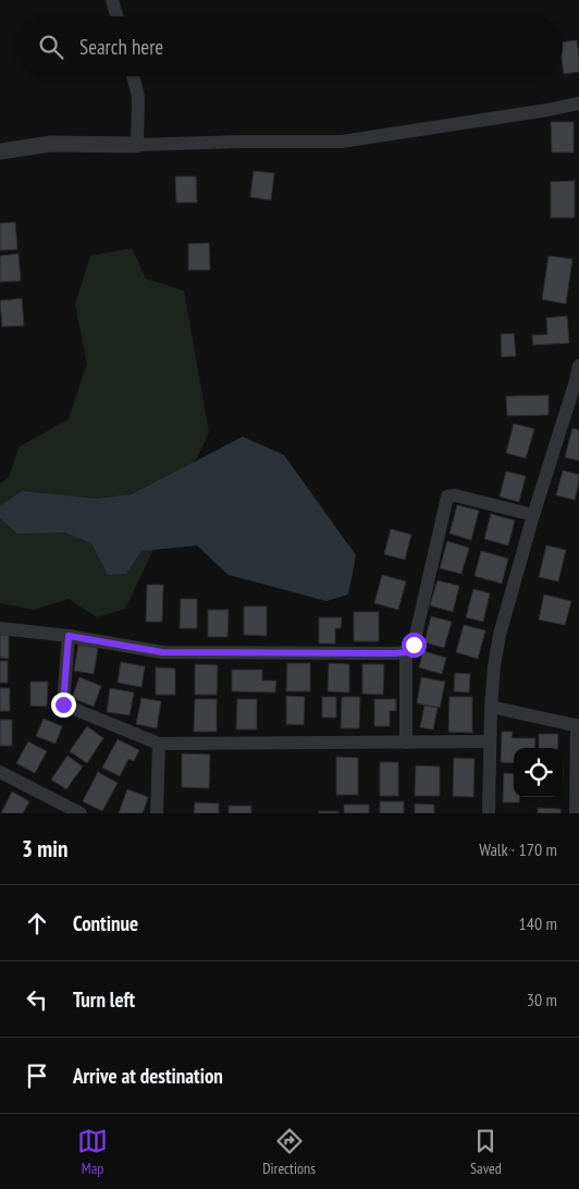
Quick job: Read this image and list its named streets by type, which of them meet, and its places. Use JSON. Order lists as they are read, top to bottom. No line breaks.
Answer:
{"page":{"search":"Search here","heading":["3 min","Walk · 170 m"],"list":[["Continue","140 m"],["Turn left","30 m"],"Arrive at destination"],"nav":["Map","Directions","Saved"]}}
